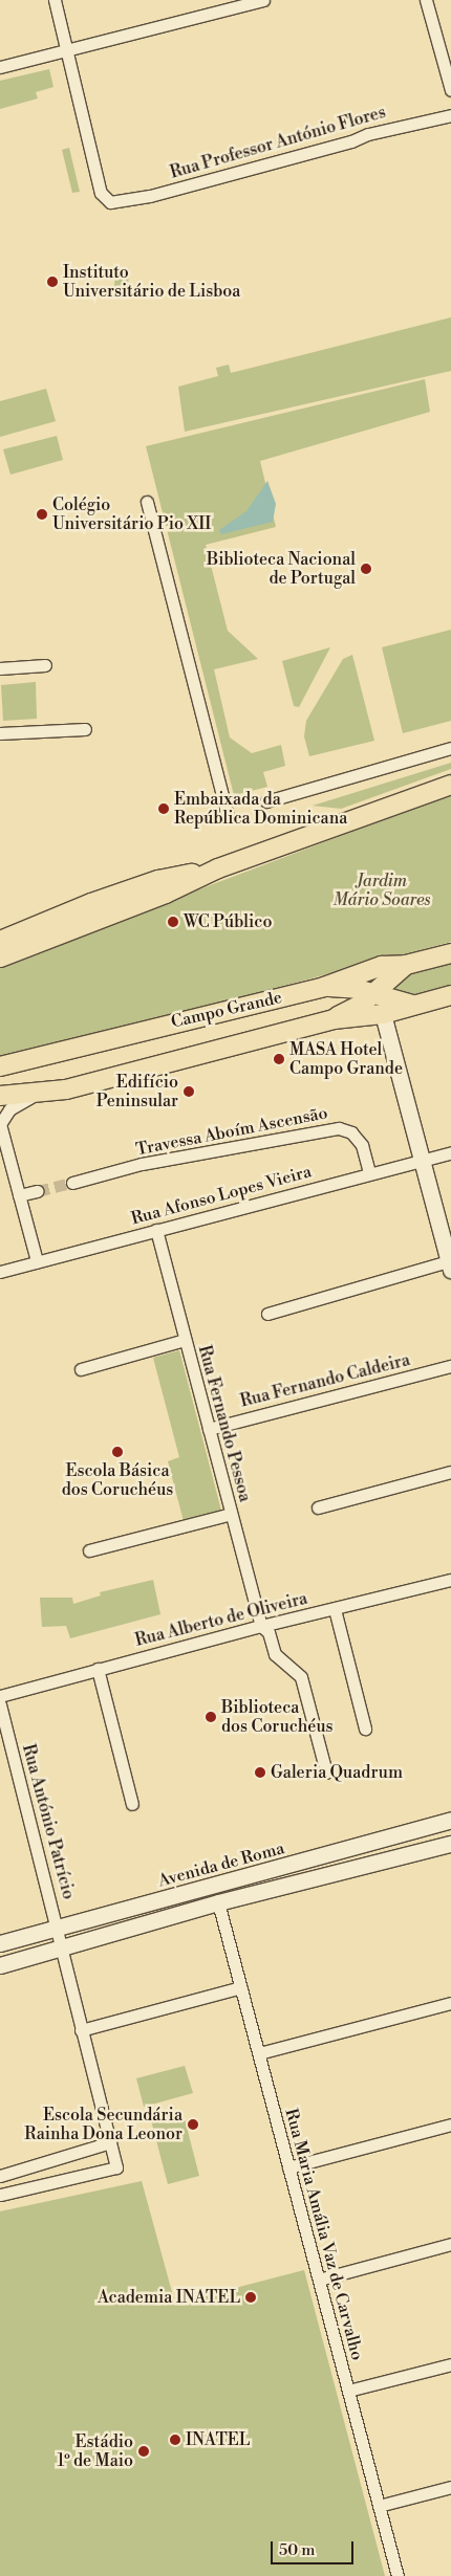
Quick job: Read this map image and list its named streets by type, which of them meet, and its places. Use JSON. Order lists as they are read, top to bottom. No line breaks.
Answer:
{"streets":{"main road":["Campo Grande","Avenida de Roma"],"street":["Rua Professor António Flores","Travessa Aboím Ascensão","Rua Afonso Lopes Vieira","Rua Fernando Caldeira","Rua Fernando Pessoa","Rua Alberto de Oliveira","Rua António Patrício","Rua Maria Amália Vaz de Carvalho"]},"crossings":[["Travessa Aboím Ascensão","Rua Afonso Lopes Vieira"],["Rua Afonso Lopes Vieira","Rua Fernando Pessoa"],["Rua Fernando Caldeira","Rua Fernando Pessoa"],["Rua Fernando Pessoa","Rua Alberto de Oliveira"],["Rua António Patrício","Avenida de Roma"],["Avenida de Roma","Rua Maria Amália Vaz de Carvalho"]],"parks":["Jardim Mário Soares"],"places":["Instituto Universitário de Lisboa","Colégio Universitário Pio XII","Biblioteca Nacional de Portugal","Embaixada da República Dominicana","WC Público","MASA Hotel Campo Grande","Edifício Peninsular","Escola Básica dos Coruchéus","Biblioteca dos Coruchéus","Galeria Quadrum","Escola Secundária Rainha Dona Leonor","Academia INATEL","INATEL","Estádio 1º de Maio"],"scale_bar":"50 m"}
